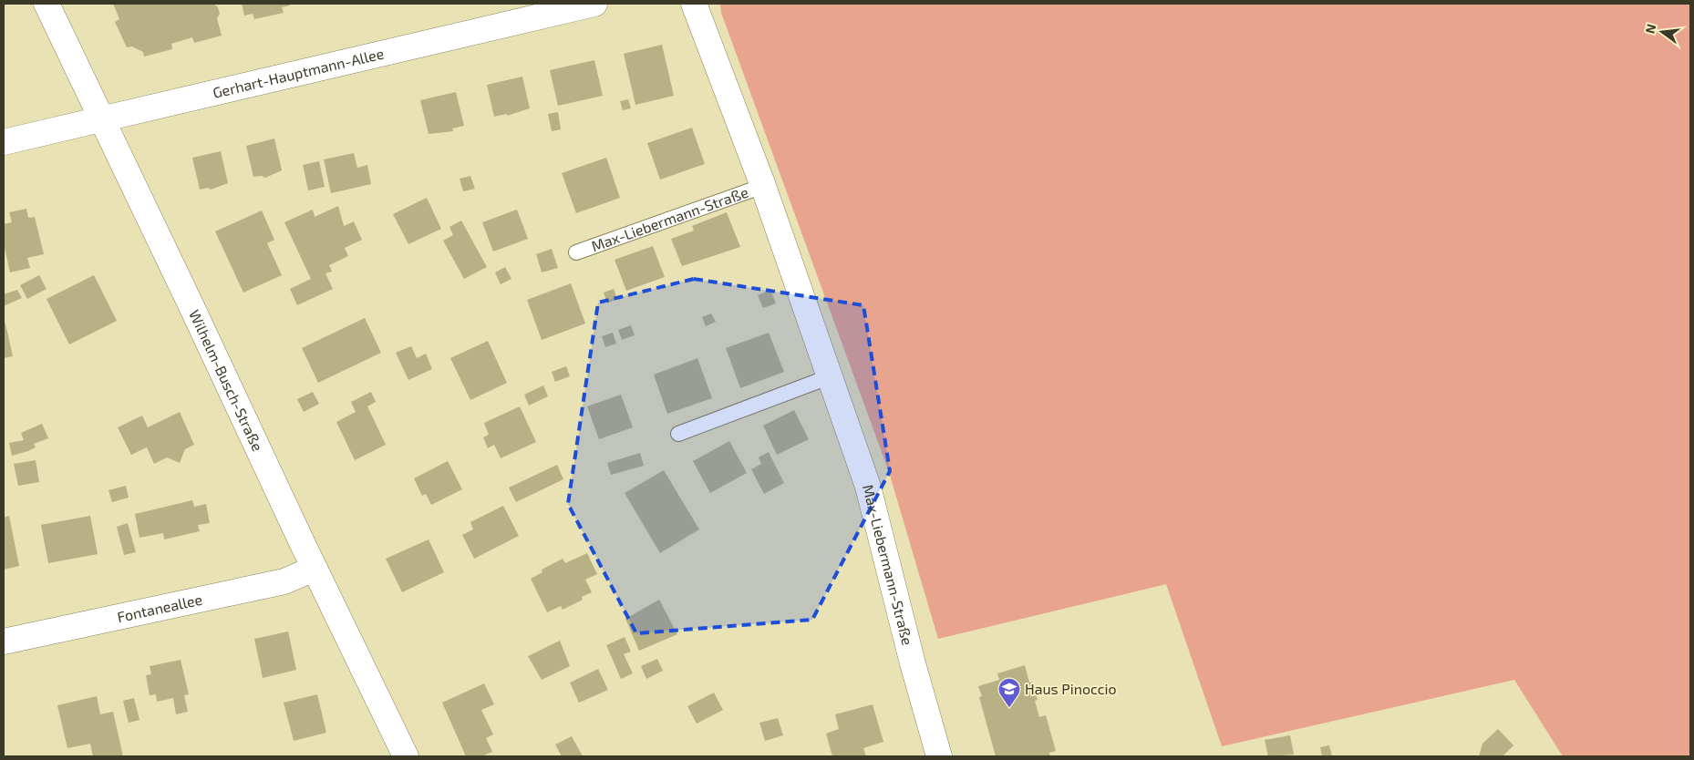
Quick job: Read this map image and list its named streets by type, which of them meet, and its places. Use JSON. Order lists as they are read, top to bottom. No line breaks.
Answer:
{"streets":{"street":["Gerhart-Hauptmann-Allee","Max-Liebermann-Straße","Wilhelm-Busch-Straße","Fontaneallee"]},"crossings":[["Gerhart-Hauptmann-Allee","Wilhelm-Busch-Straße"],["Wilhelm-Busch-Straße","Fontaneallee"]],"places":{"school or university":["Haus Pinoccio"]},"north":"left"}
